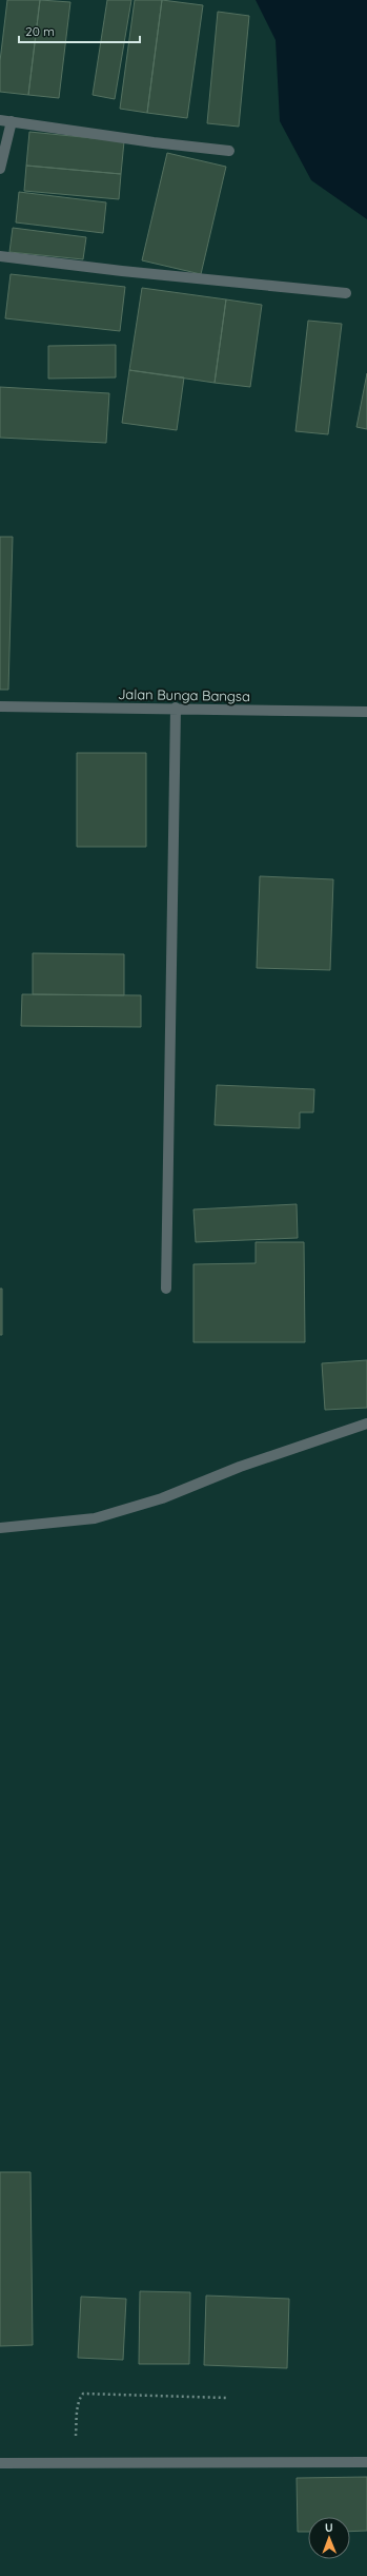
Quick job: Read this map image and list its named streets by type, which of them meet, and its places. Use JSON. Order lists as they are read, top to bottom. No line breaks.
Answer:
{"streets":{"street":["Jalan Bunga Bangsa"]},"scale_bar":"20 m","north":"top"}
